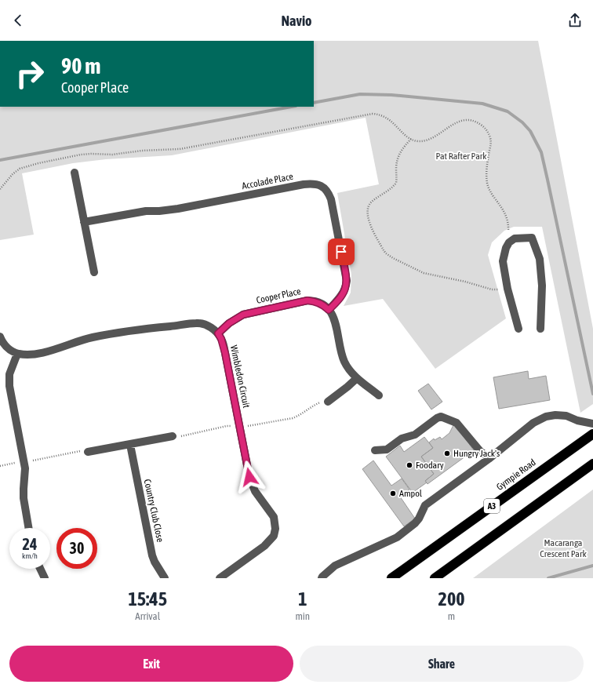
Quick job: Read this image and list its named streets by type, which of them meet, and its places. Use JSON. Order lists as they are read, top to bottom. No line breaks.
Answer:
{"streets":{"highway":["Gympie Road","A3"],"street":["Accolade Place","Cooper Place","Wimbledon Circuit","Country Club Close"]},"crossings":[["Accolade Place","Cooper Place"],["Cooper Place","Wimbledon Circuit"]],"parks":["Pat Rafter Park","Macaranga Crescent Park"],"places":["Hungry Jack's","Foodary","Ampol"],"page":{"header":"Navio","turn":["90 m","Cooper Place"],"speed":"24 km/h","limit":"30","eta":["15:45","Arrival","1","min","200","m"],"buttons":["Exit","Share"]}}
